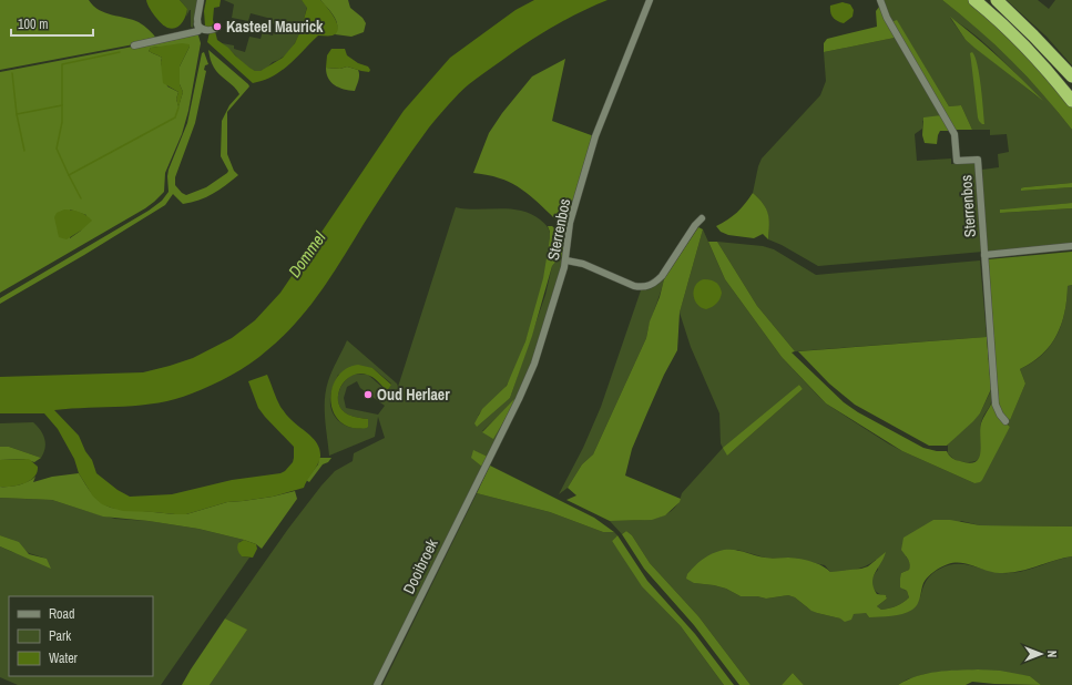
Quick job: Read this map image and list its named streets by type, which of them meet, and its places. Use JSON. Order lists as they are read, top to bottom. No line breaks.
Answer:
{"streets":{"street":["Sterrenbos","Dooibroek"]},"crossings":[["Sterrenbos","Dooibroek"]],"water":["Dommel"],"places":["Kasteel Maurick","Oud Herlaer"],"legend":["Road","Park","Water"],"scale_bar":"100 m","north":"right"}
